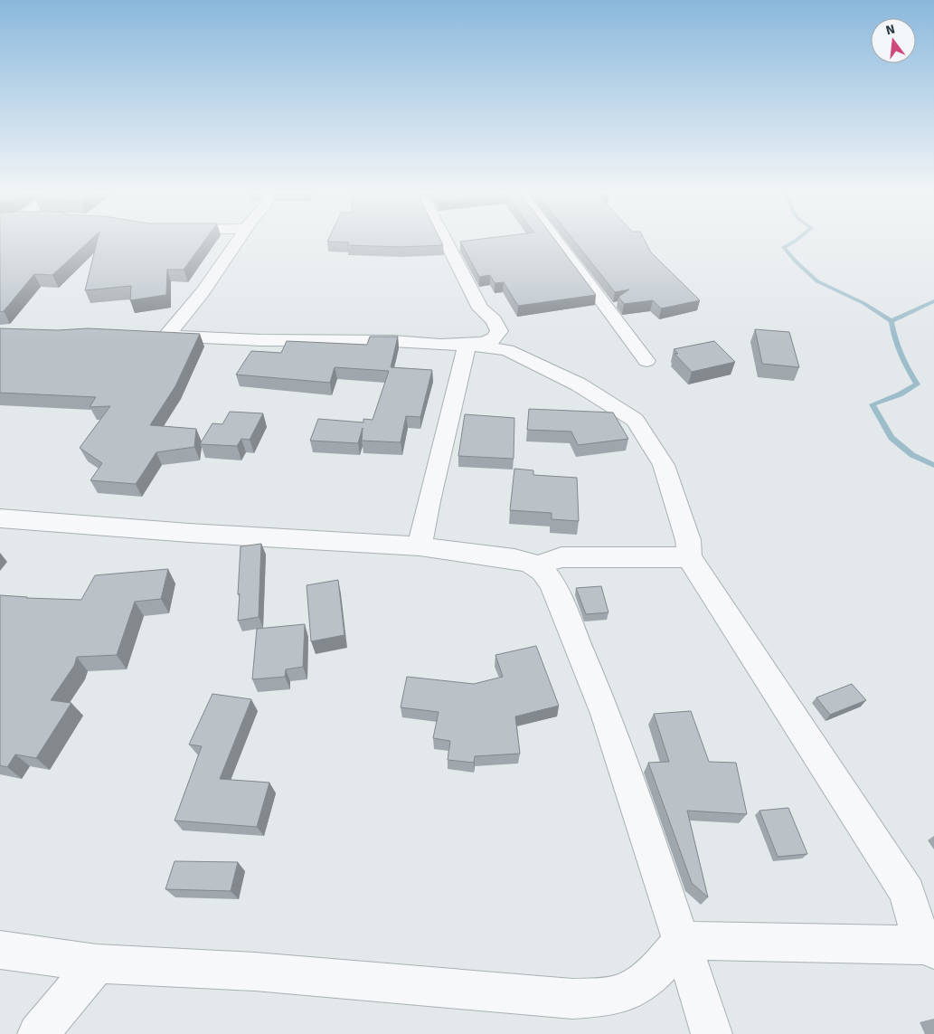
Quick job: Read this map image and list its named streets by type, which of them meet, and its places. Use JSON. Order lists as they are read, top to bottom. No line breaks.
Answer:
{"north":"top"}
